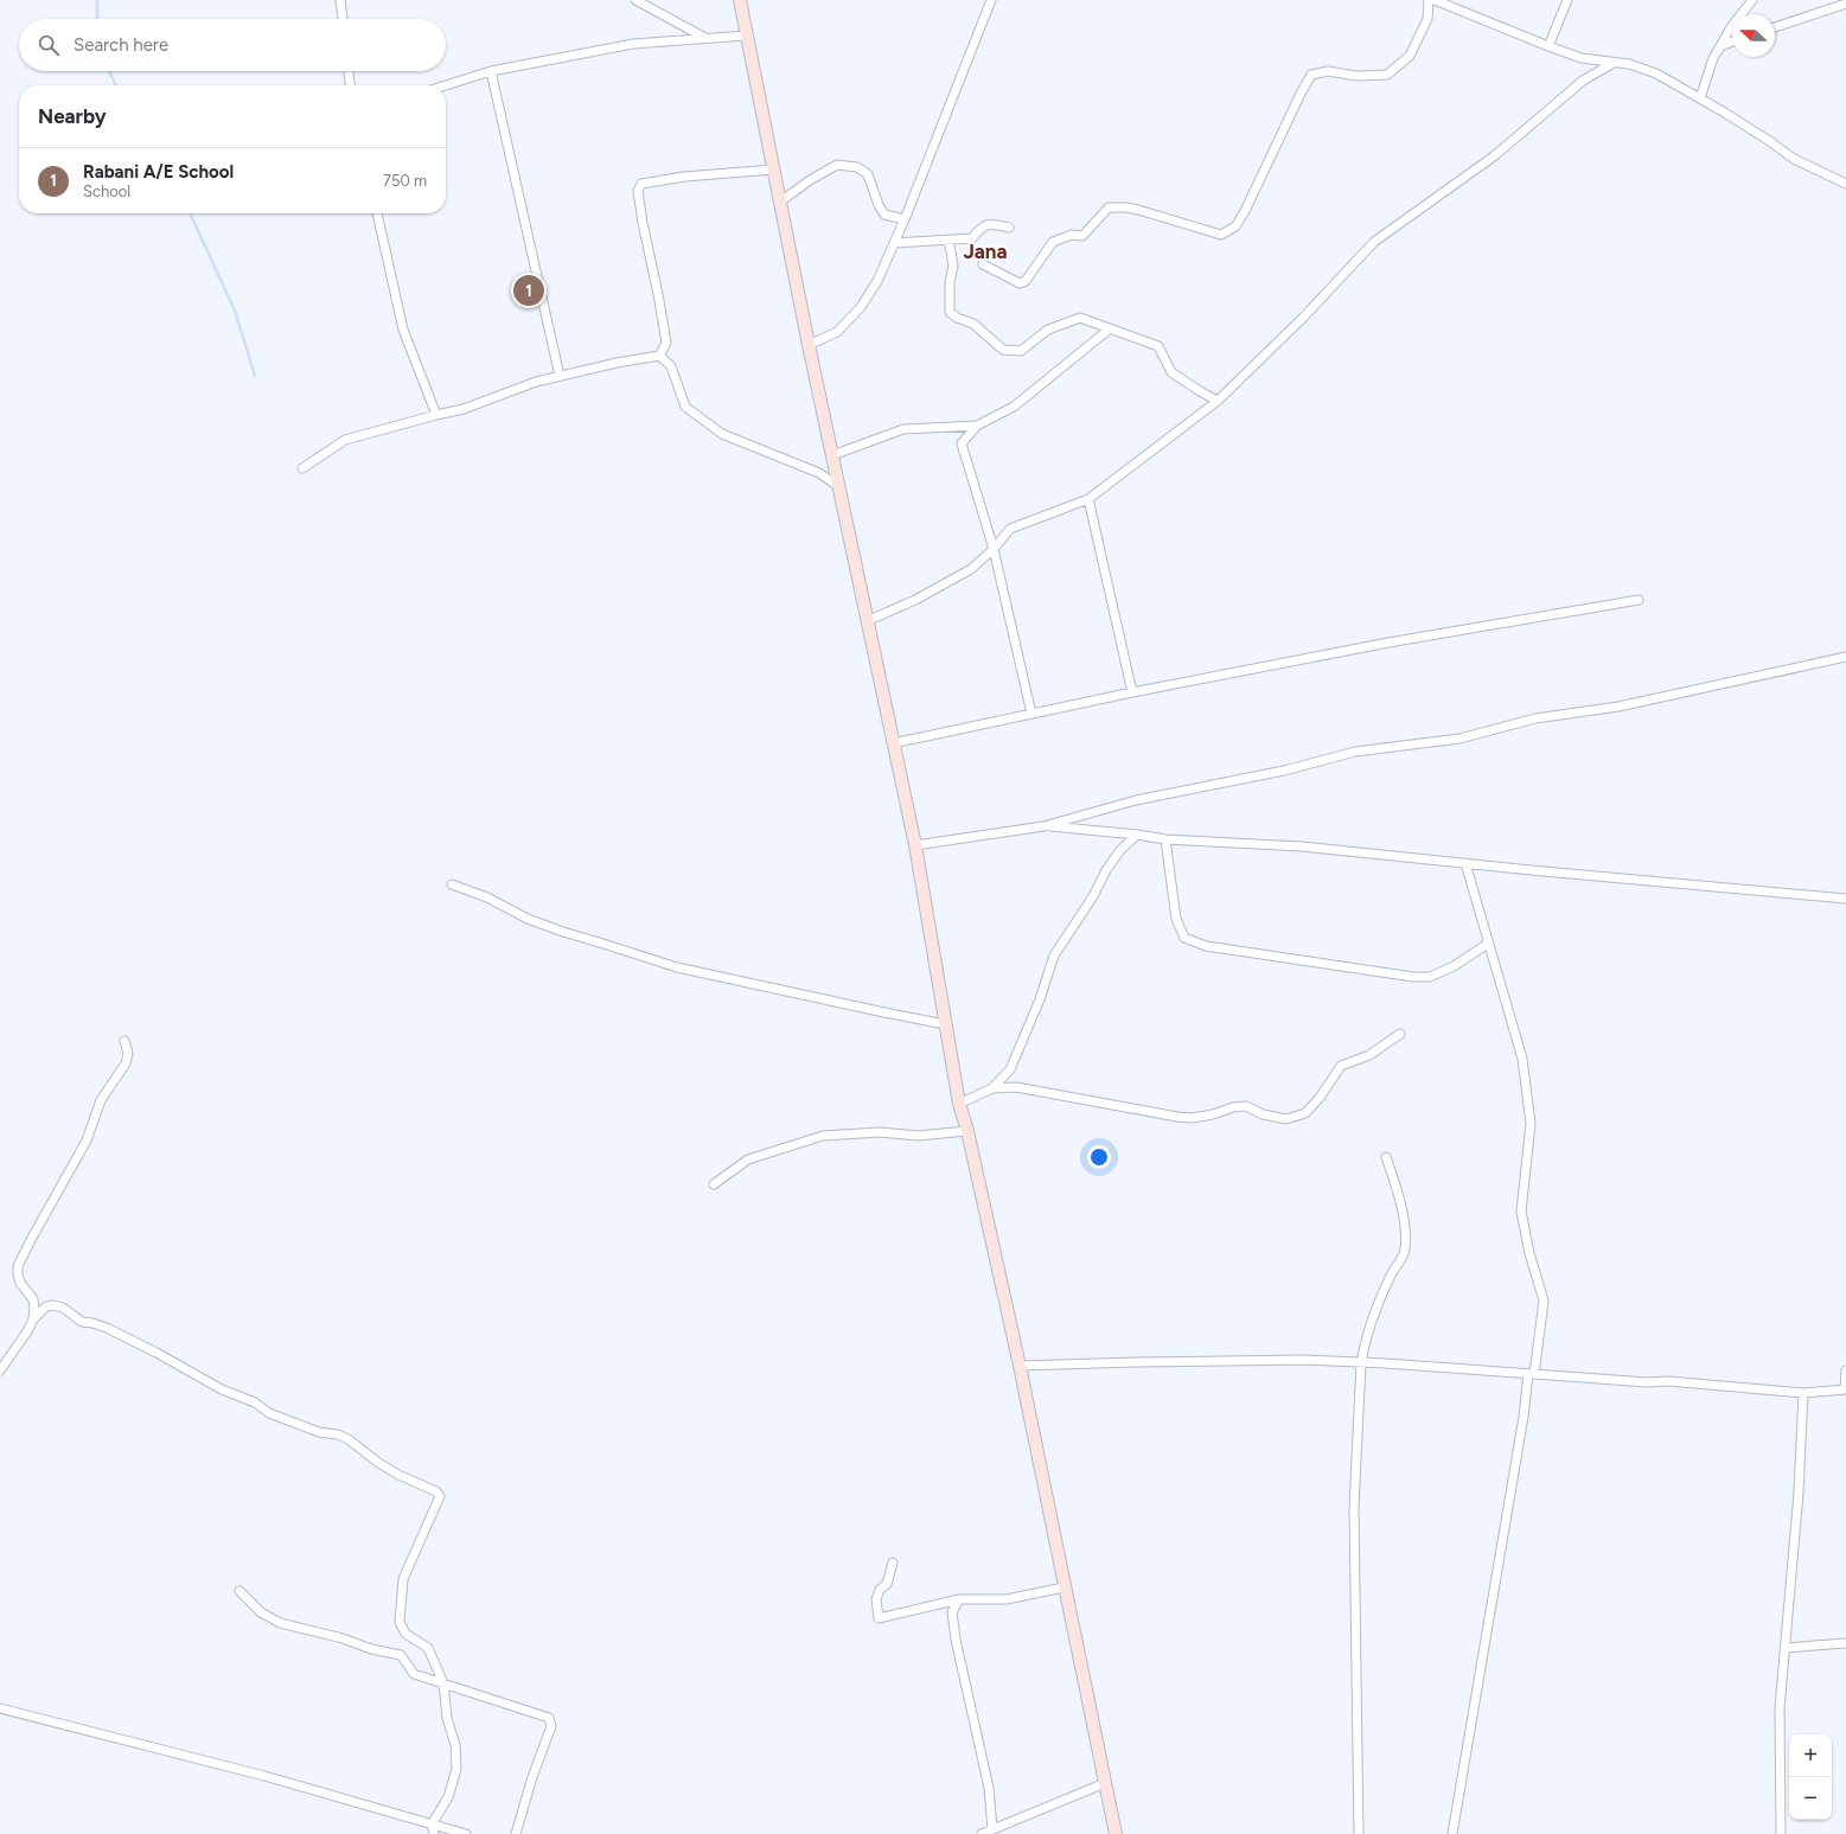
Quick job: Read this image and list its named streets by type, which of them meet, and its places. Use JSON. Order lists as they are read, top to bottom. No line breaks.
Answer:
{"districts":["Jana"],"north":"left","page":{"search":"Search here","heading":"Nearby","list":[{"mark":"1","name":"Rabani A/E School","note":"School","value":"750 m"}],"pins":"1","map_buttons":["+","−"]}}
